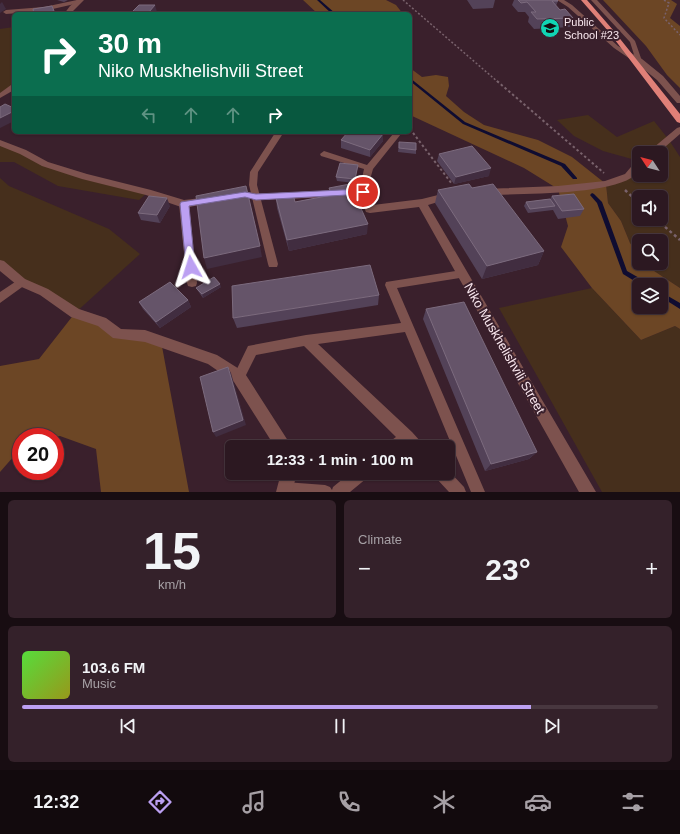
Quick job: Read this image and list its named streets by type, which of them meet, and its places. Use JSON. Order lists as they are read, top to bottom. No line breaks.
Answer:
{"streets":{"street":["Niko Muskhelishvili Street"]},"places":{"school or university":["Public School #23"]},"north":"top left","page":{"turn":["30 m","Niko Muskhelishvili Street"],"limit":"20","trip":"12:33 · 1 min · 100 m","tile":[["15","km/h"],"Climate"],"heat":["−","23°","+"],"song":["103.6 FM","Music"],"tabs":"12:32"}}
